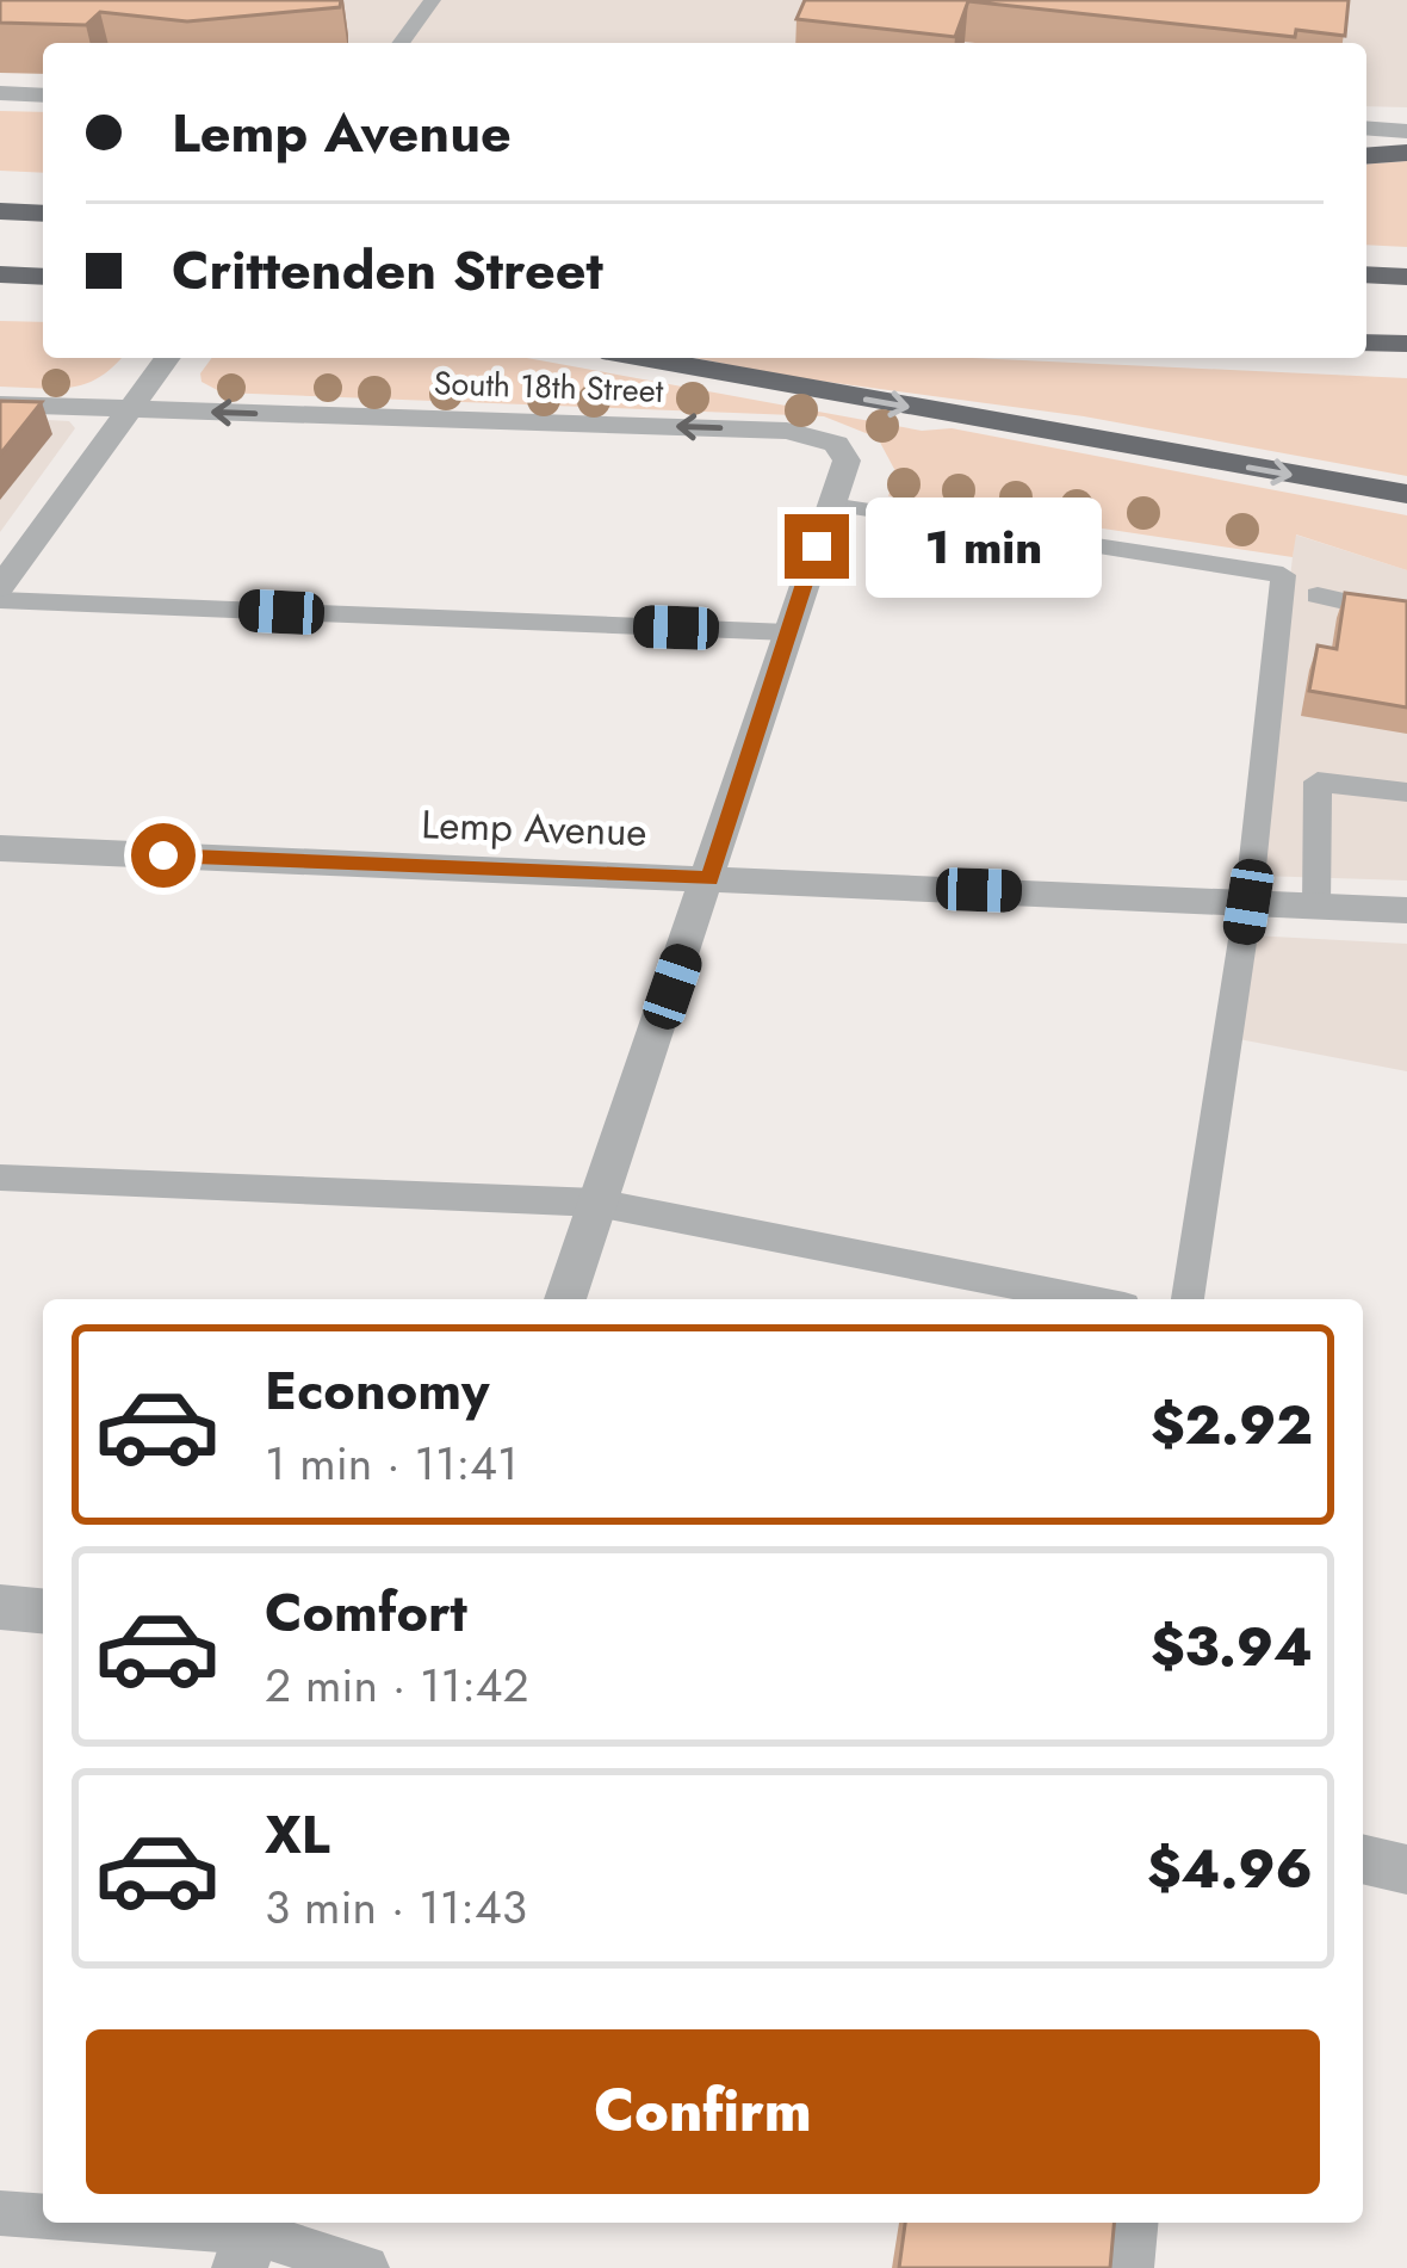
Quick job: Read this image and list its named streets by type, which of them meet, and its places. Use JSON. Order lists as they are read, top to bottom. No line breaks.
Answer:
{"streets":{"street":["South 18th Street","Lemp Avenue"]},"one_way":["South 18th Street"],"page":{"banner":["Lemp Avenue","Crittenden Street"],"bubble":"1 min","list":[{"name":"Economy","note":"1 min · 11:41","value":"$2.92"},{"name":"Comfort","note":"2 min · 11:42","value":"$3.94"},{"name":"XL","note":"3 min · 11:43","value":"$4.96"}],"buttons":"Confirm"}}
